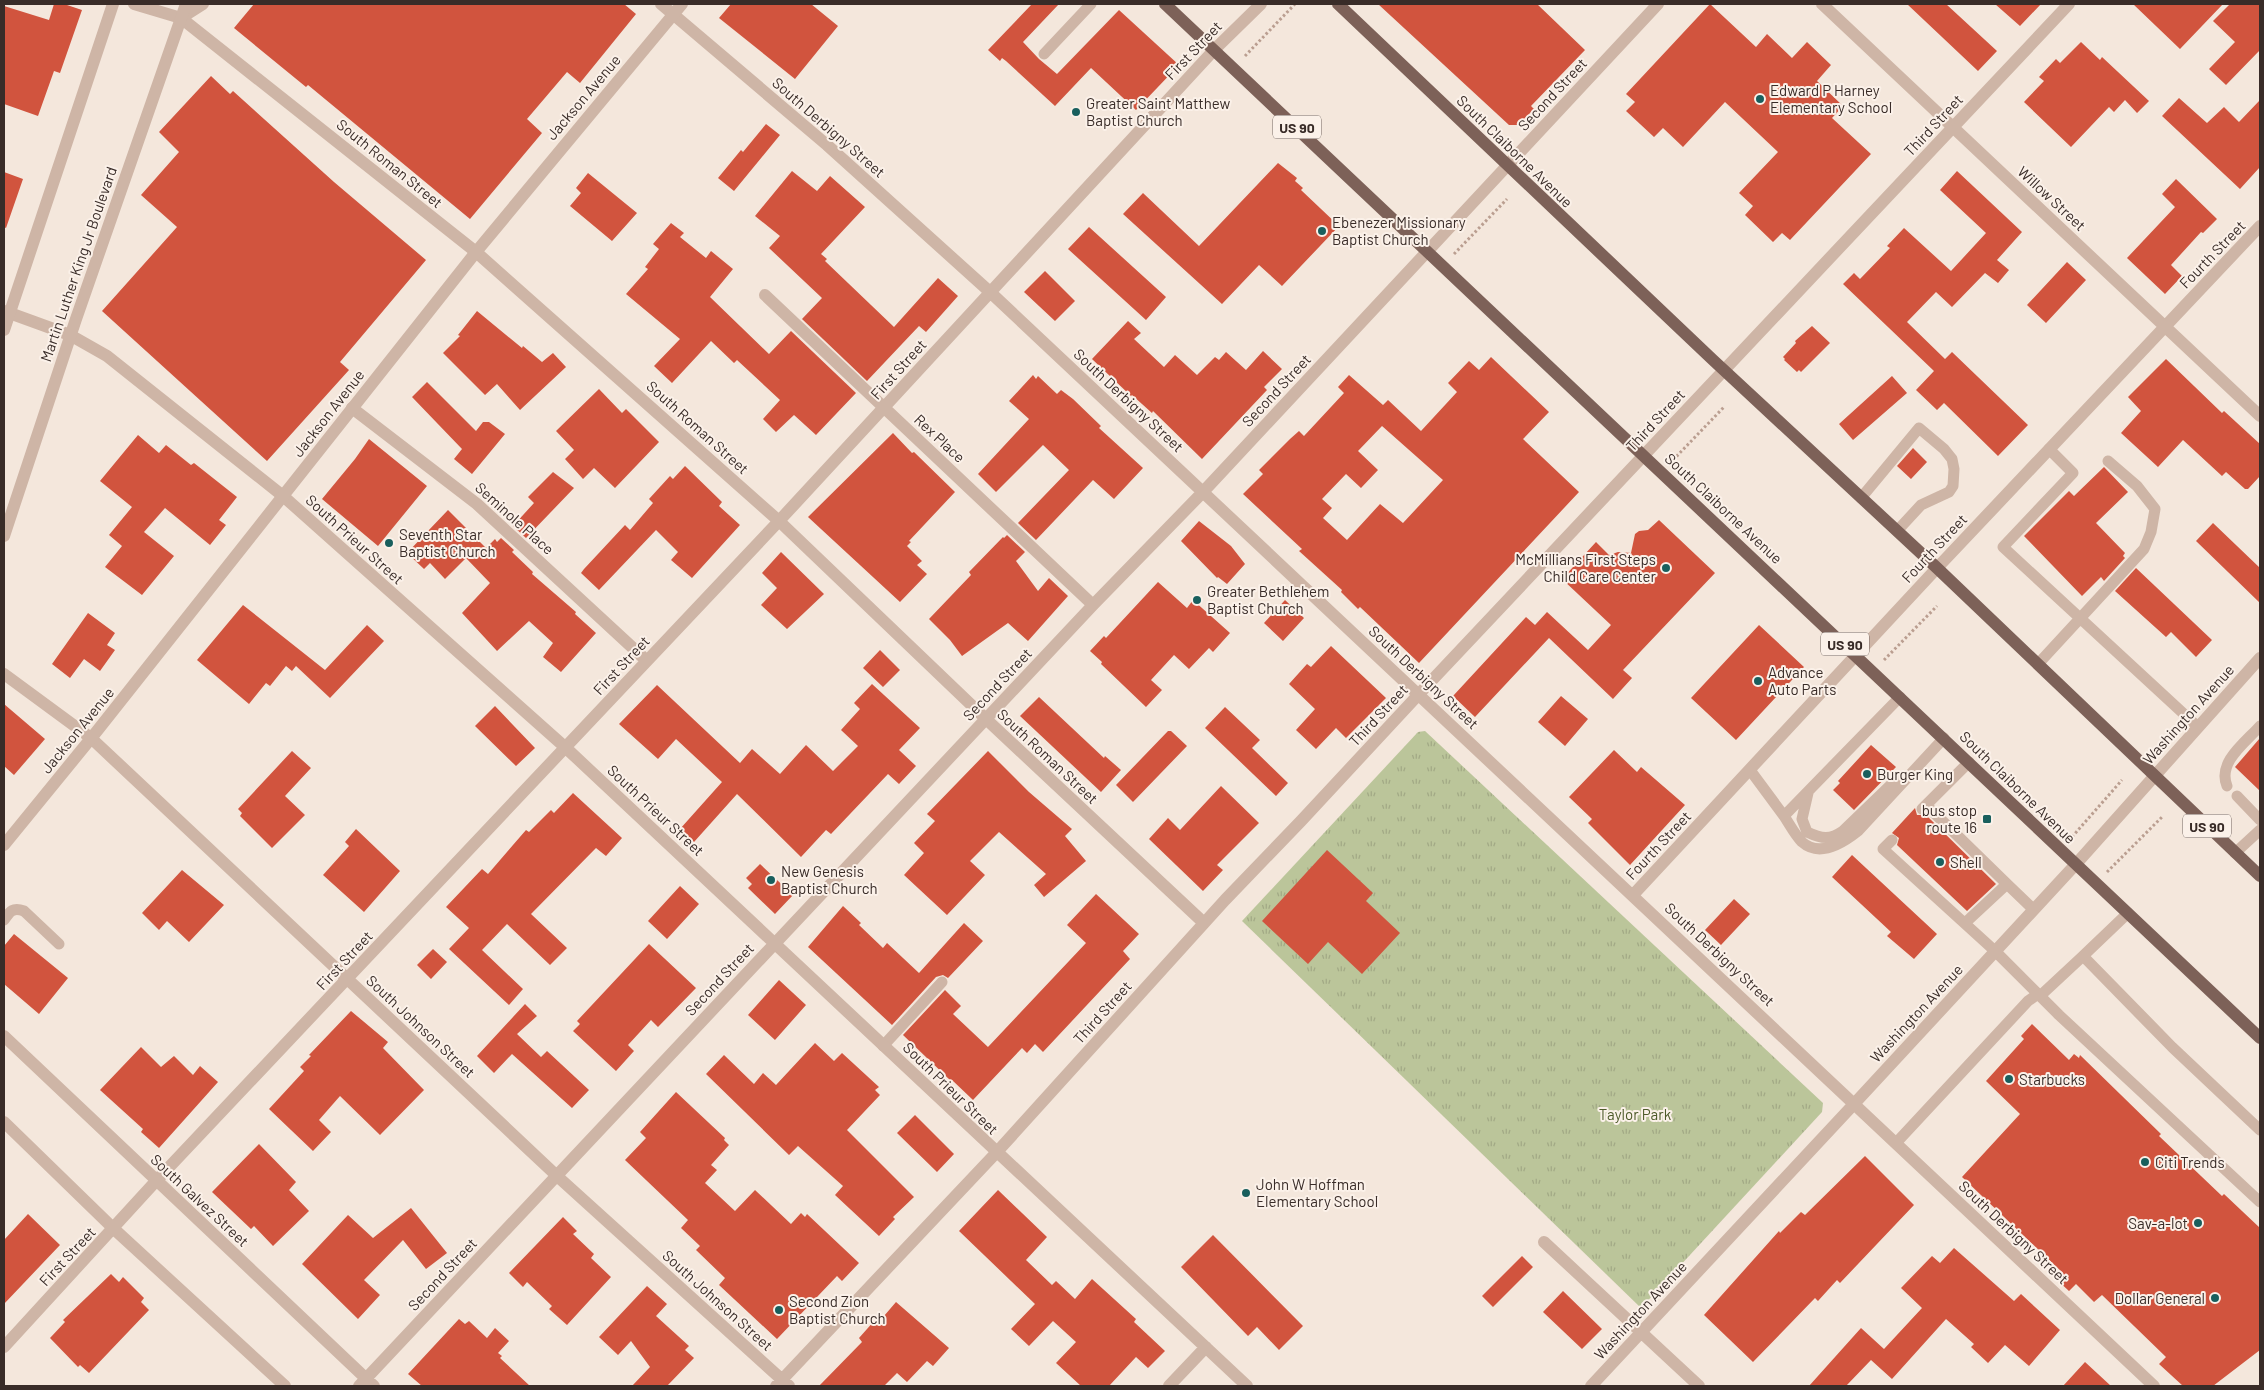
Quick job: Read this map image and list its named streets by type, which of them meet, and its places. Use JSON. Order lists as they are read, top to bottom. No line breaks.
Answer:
{"streets":{"main road":["US 90","South Claiborne Avenue"],"street":["First Street","Second Street","Jackson Avenue","Third Street","South Derbigny Street","South Roman Street","Willow Street","Fourth Street","Martin Luther King Jr Boulevard","Rex Place","Seminole Place","South Prieur Street","Washington Avenue","South Johnson Street","South Galvez Street"]},"crossings":[["First Street","South Derbigny Street"],["First Street","South Claiborne Avenue"],["First Street","South Roman Street"],["First Street","Rex Place"],["First Street","Seminole Place"],["First Street","South Prieur Street"],["First Street","South Johnson Street"],["First Street","South Galvez Street"],["Second Street","South Derbigny Street"],["Second Street","South Claiborne Avenue"],["Second Street","South Roman Street"],["Second Street","Rex Place"],["Second Street","South Prieur Street"],["Second Street","South Johnson Street"],["Second Street","South Galvez Street"],["Jackson Avenue","South Derbigny Street"],["Jackson Avenue","South Roman Street"],["Jackson Avenue","Seminole Place"],["Jackson Avenue","South Prieur Street"],["Jackson Avenue","South Johnson Street"],["Third Street","South Derbigny Street"],["Third Street","South Claiborne Avenue"],["Third Street","South Roman Street"],["Third Street","Willow Street"],["Third Street","South Prieur Street"],["Third Street","South Johnson Street"],["South Derbigny Street","Fourth Street"],["South Derbigny Street","Washington Avenue"],["South Claiborne Avenue","Fourth Street"],["South Claiborne Avenue","Washington Avenue"],["South Roman Street","Martin Luther King Jr Boulevard"],["Willow Street","Fourth Street"],["Martin Luther King Jr Boulevard","South Prieur Street"]],"parks":["Taylor Park"],"places":{"other":["Edward P Harney Elementary School","Greater Saint Matthew Baptist Church","Ebenezer Missionary Baptist Church","Seventh Star Baptist Church","McMillians First Steps Child Care Center","Greater Bethlehem Baptist Church","Advance Auto Parts","Burger King","Shell","New Genesis Baptist Church","Starbucks","Citi Trends","John W Hoffman Elementary School","Sav-a-lot","Dollar General","Second Zion Baptist Church"],"transit":["bus stop route 16"]}}
